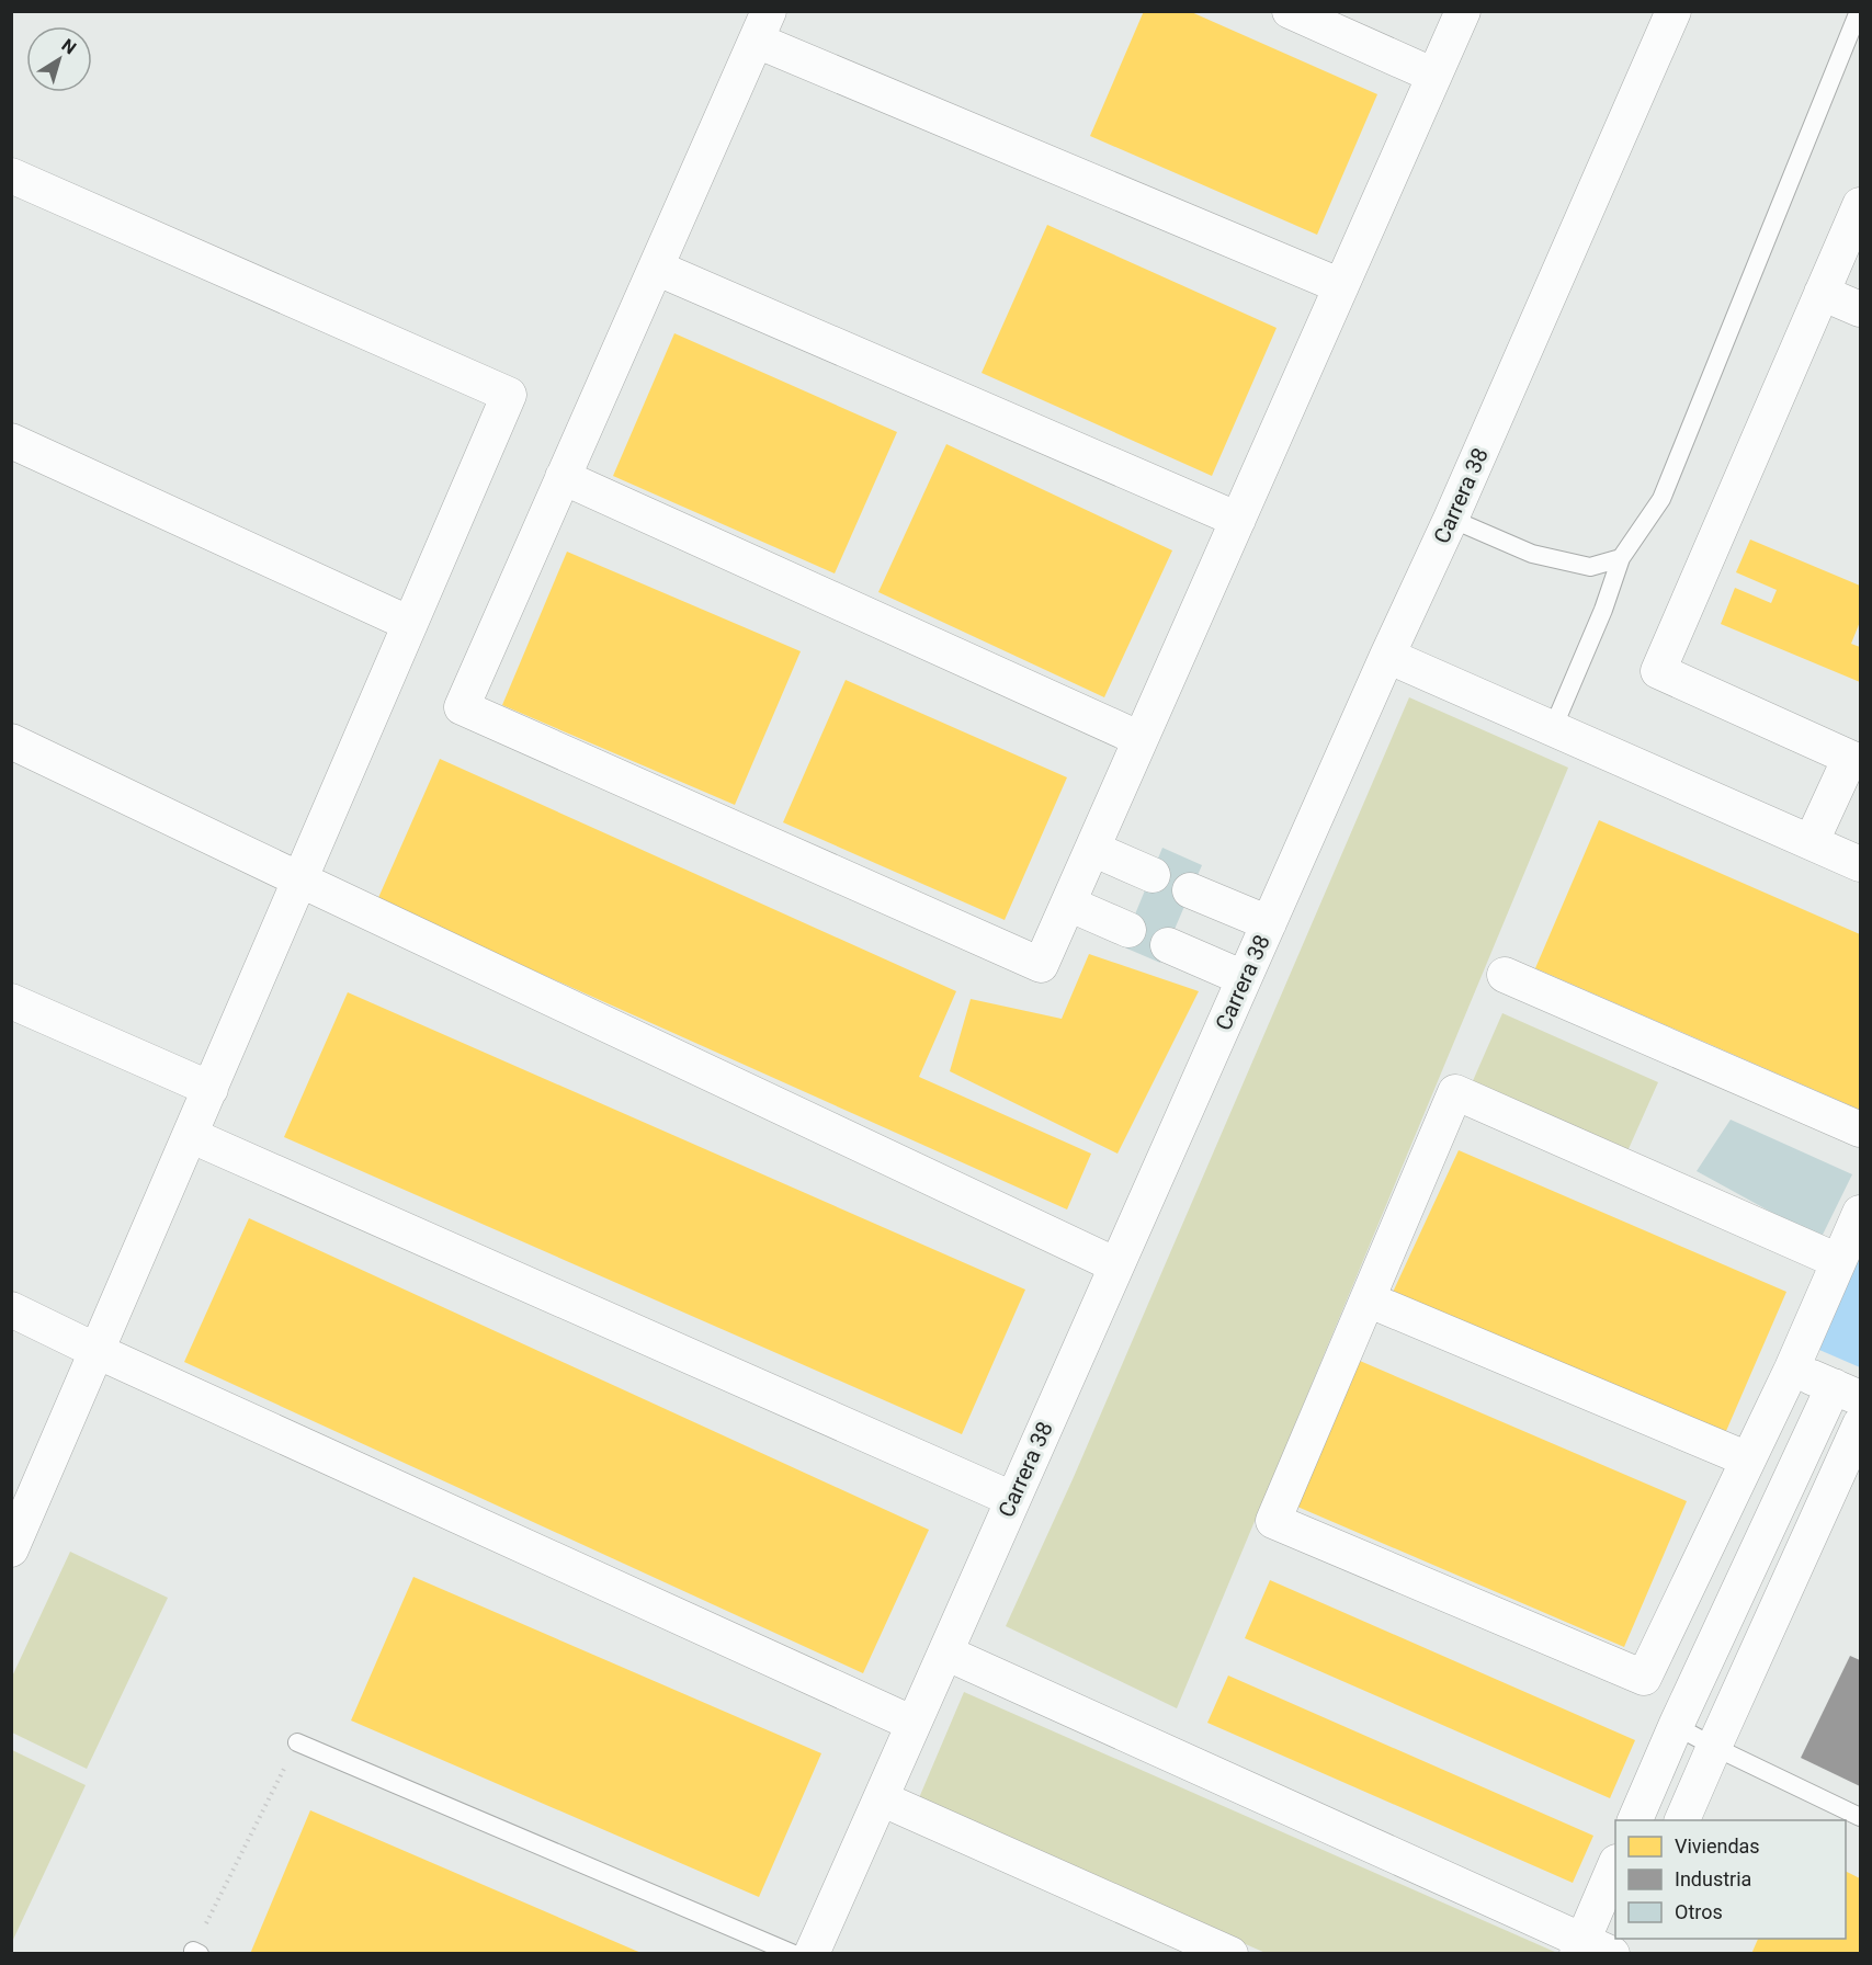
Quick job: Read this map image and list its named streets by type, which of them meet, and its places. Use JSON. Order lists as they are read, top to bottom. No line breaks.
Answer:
{"streets":{"street":["Carrera 38"]},"legend":["Viviendas","Industria","Otros"],"north":"top right"}
